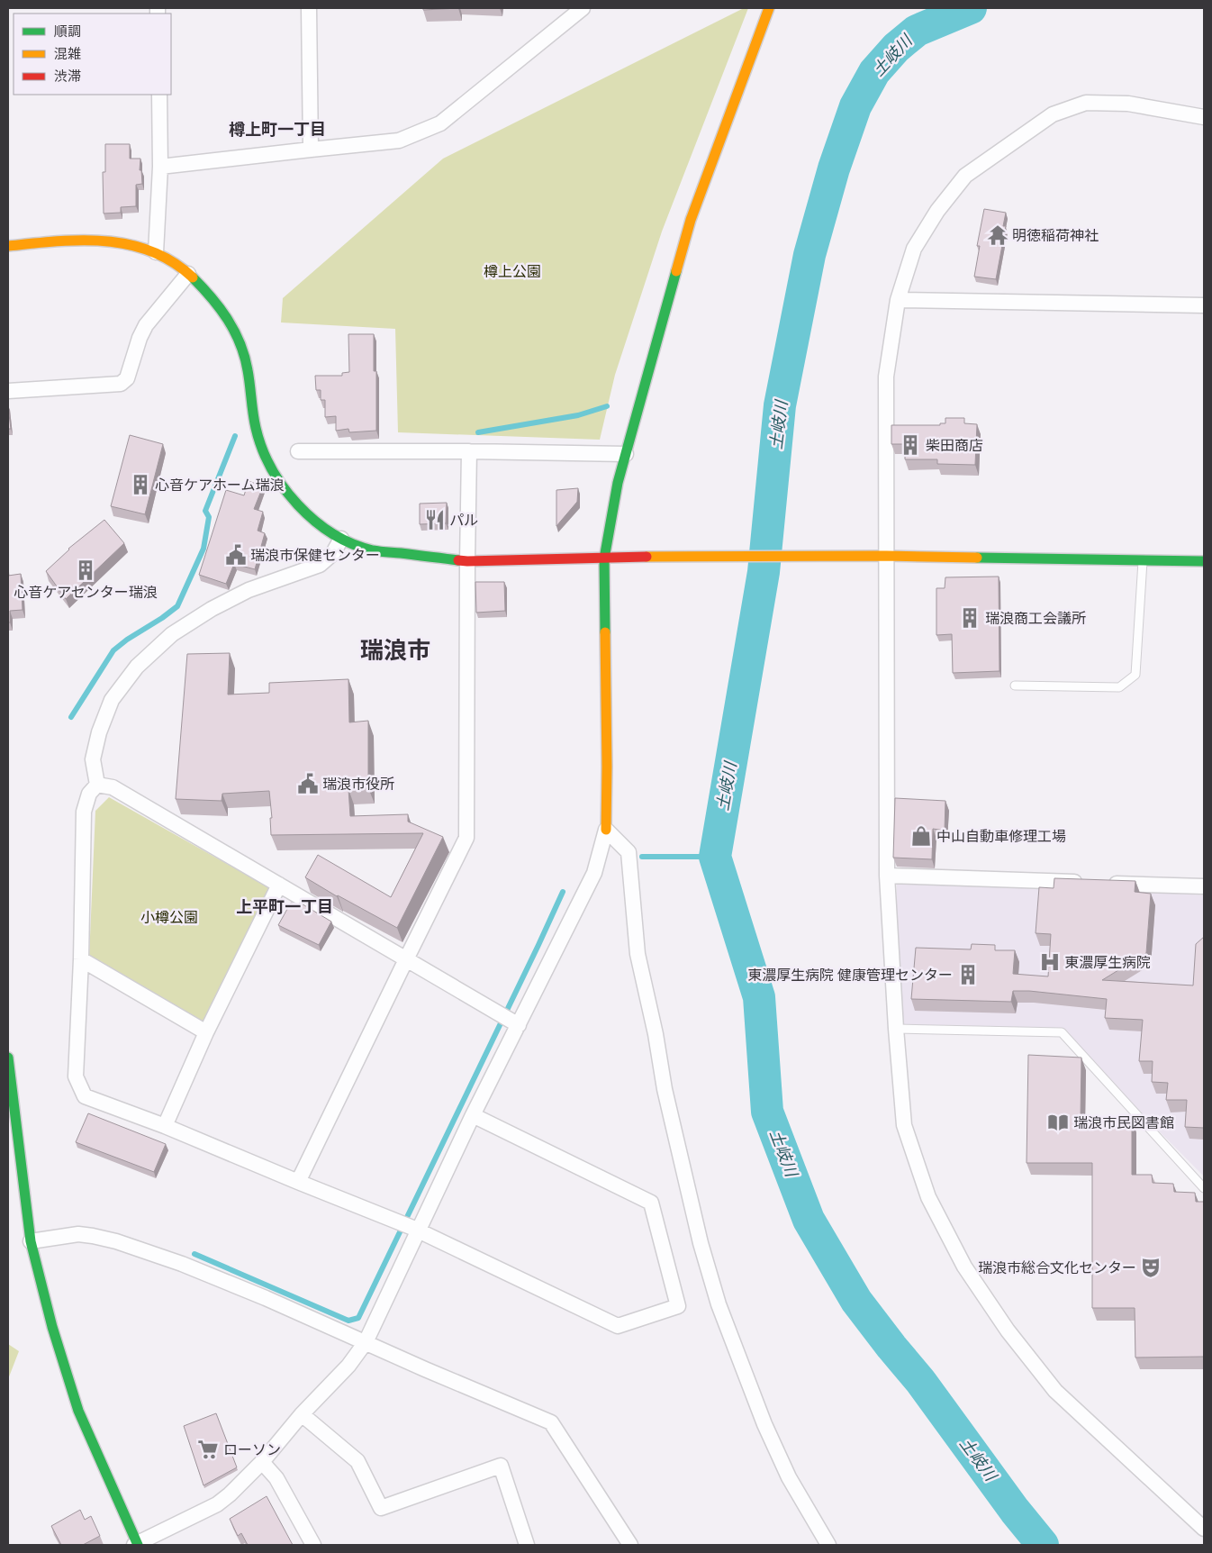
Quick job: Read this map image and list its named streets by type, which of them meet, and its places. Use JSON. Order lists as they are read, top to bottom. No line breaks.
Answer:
{"districts":["樽上町一丁目","瑞浪市","上平町一丁目"],"water":["土岐川"],"parks":["樽上公園","小樽公園"],"places":{"temple":["明徳稲荷神社"],"building":["柴田商店","心音ケアホーム瑞浪","心音ケアセンター瑞浪","瑞浪商工会議所","東濃厚生病院 健康管理センター"],"restaurant":["パル"],"public building":["瑞浪市保健センター","瑞浪市役所"],"shop":["中山自動車修理工場"],"hospital":["東濃厚生病院"],"library":["瑞浪市民図書館"],"theatre":["瑞浪市総合文化センター"],"supermarket":["ローソン"]},"legend":["順調","混雑","渋滞"]}
